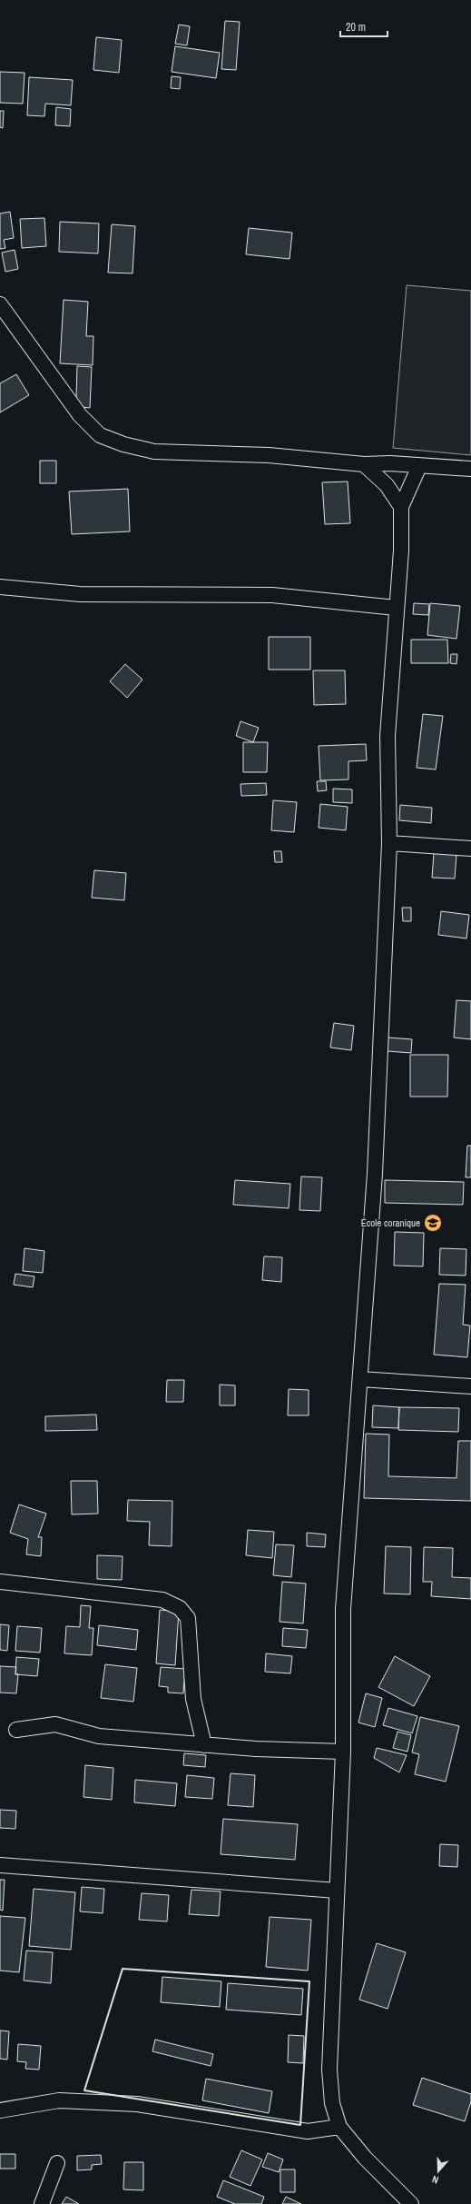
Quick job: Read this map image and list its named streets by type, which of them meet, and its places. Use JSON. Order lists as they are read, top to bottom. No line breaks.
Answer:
{"places":{"school or university":["École coranique"]},"scale_bar":"20 m","north":"bottom"}
